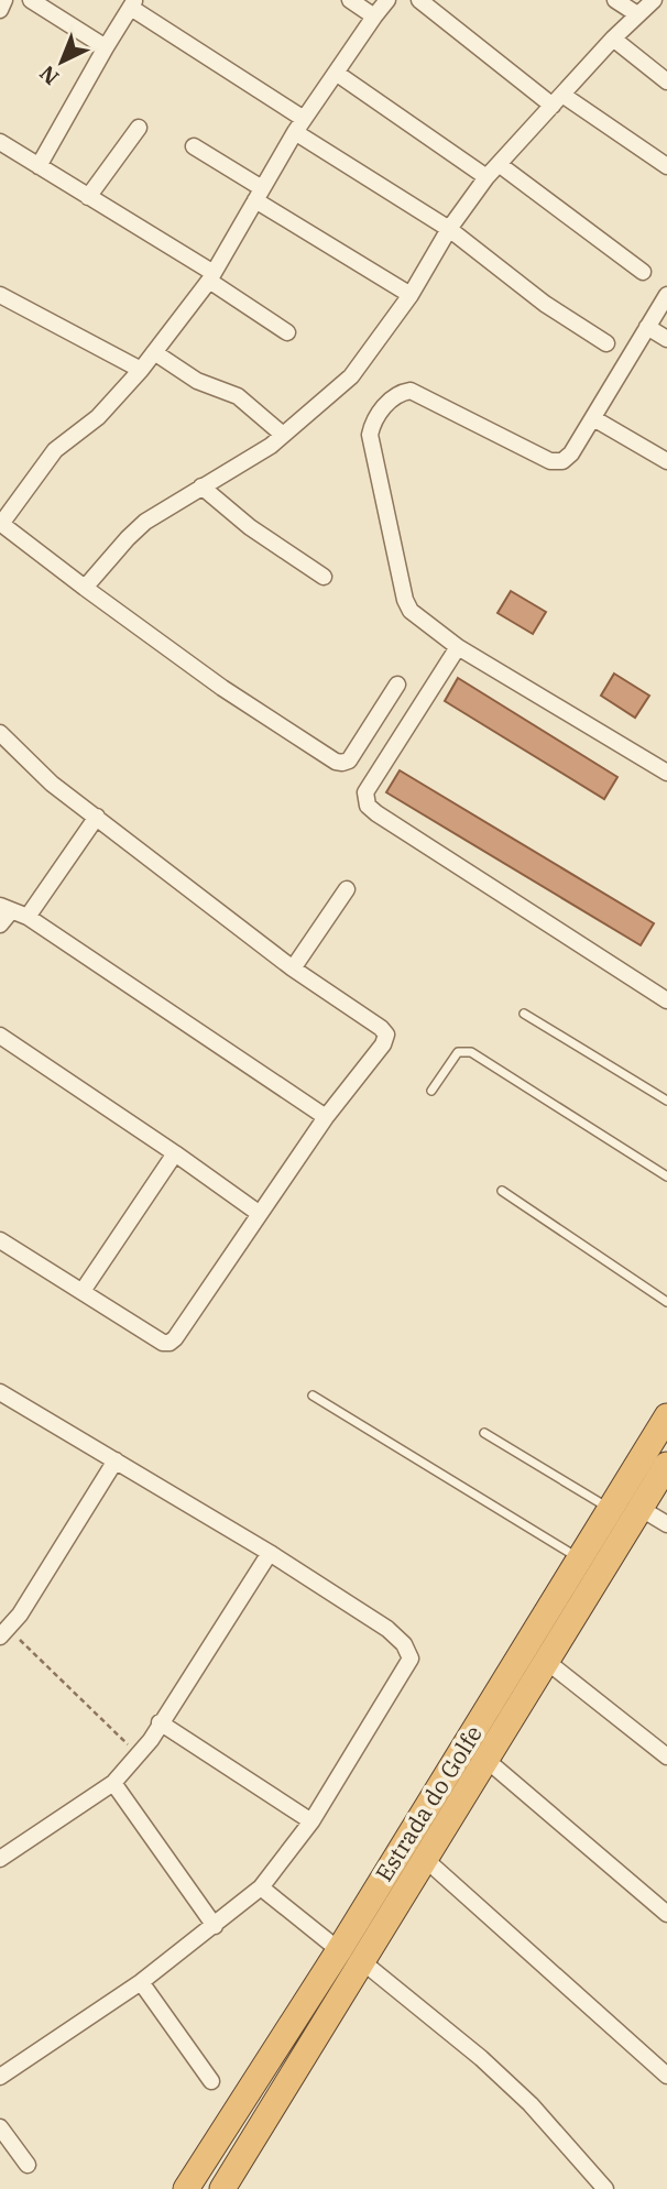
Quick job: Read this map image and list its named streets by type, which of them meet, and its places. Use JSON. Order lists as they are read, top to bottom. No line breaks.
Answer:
{"streets":{"highway":["Estrada do Golfe"]},"north":"bottom left"}
